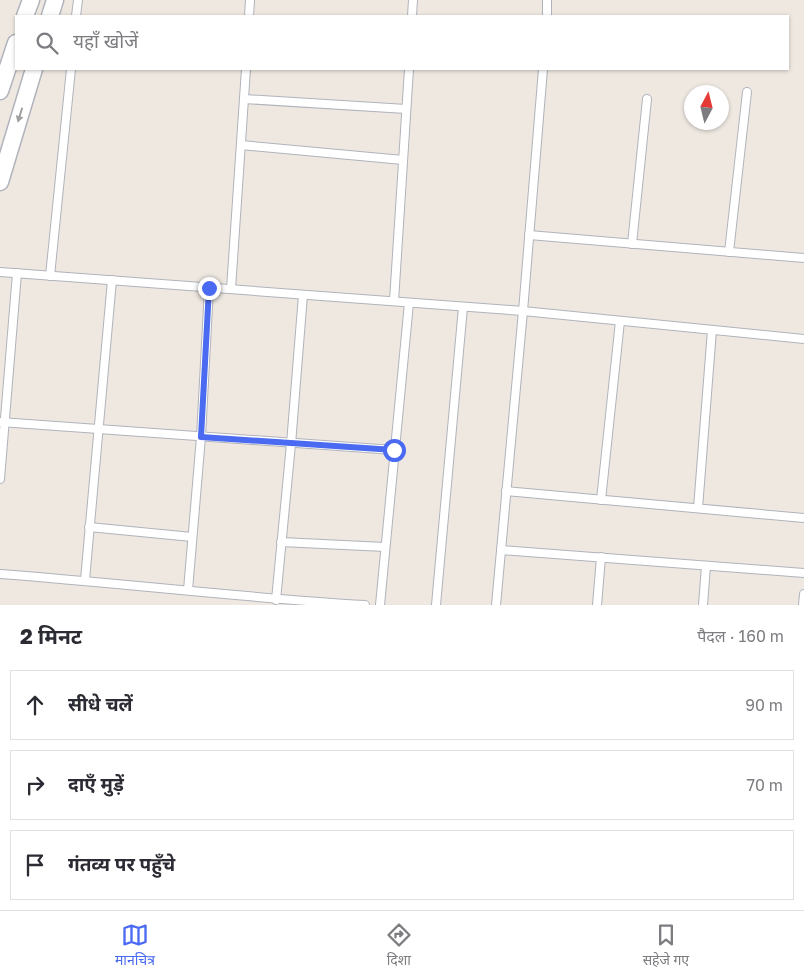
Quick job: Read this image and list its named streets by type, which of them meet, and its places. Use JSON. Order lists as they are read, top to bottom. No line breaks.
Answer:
{"north":"top","page":{"search":"यहाँ खोजें","heading":["2 मिनट","पैदल · 160 m"],"list":[["सीधे चलें","90 m"],["दाएँ मुड़ें","70 m"],"गंतव्य पर पहुँचे"],"nav":["मानचित्र","दिशा","सहेजे गए"]}}
